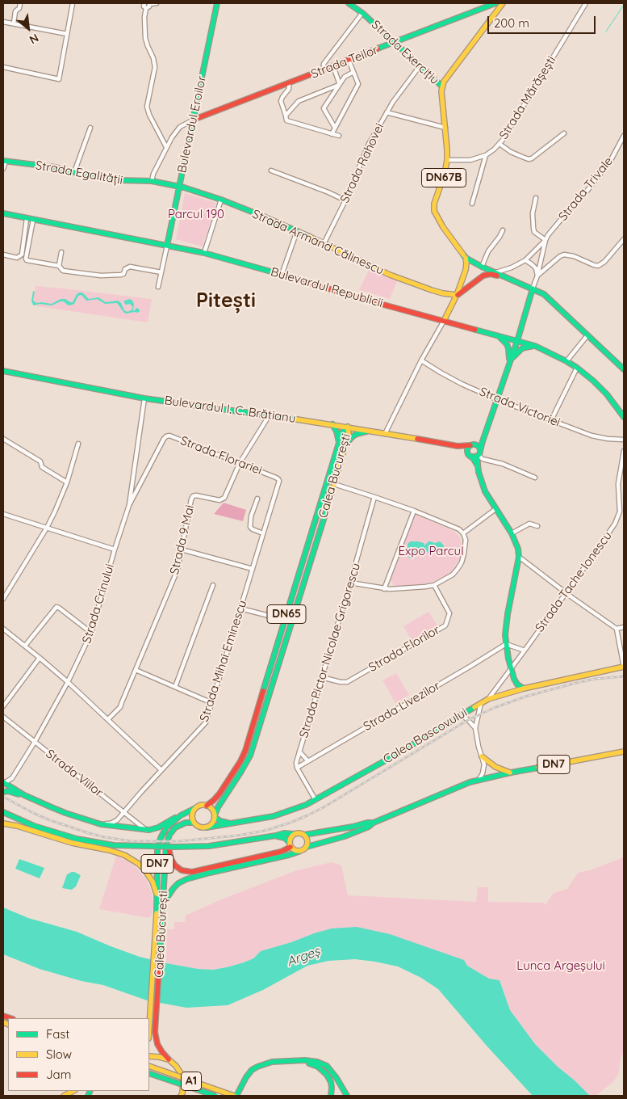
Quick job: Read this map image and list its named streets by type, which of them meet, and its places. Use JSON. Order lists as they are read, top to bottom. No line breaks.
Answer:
{"streets":{"main road":["Strada Exercițiu","Strada Teilor","Bulevardul Eroilor","Strada Egalității","DN67B","Strada Armand Călinescu","Bulevardul Republicii","Bulevardul I. C. Brătianu","Calea București","DN65","Calea Bascovului","DN7","A1"],"street":["Strada Mărășești","Strada Rahovei","Strada Trivale","Strada Victoriei","Strada Florariei","Strada 9 Mai","Strada Tache Ionescu","Strada Crinului","Strada Florilor","Strada Pictor Nicolae Grigorescu","Strada Mihai Eminescu","Strada Livezilor","Strada Viilor"]},"crossings":[["Strada Exercițiu","Strada Teilor"],["Strada Exercițiu","Strada Rahovei"],["Strada Exercițiu","DN67B"],["Strada Teilor","Bulevardul Eroilor"],["Strada Mărășești","DN67B"],["Bulevardul Eroilor","Strada Egalității"],["Bulevardul Eroilor","Strada Armand Călinescu"],["Bulevardul Eroilor","Bulevardul Republicii"],["Strada Rahovei","Strada Armand Călinescu"],["Strada Egalității","Strada Armand Călinescu"],["Bulevardul I. C. Brătianu","Calea București"],["Bulevardul I. C. Brătianu","Strada 9 Mai"],["Bulevardul I. C. Brătianu","Strada Crinului"],["Strada Florariei","Strada 9 Mai"],["Strada Florariei","Strada Crinului"],["Strada Florariei","Strada Mihai Eminescu"],["Calea București","Calea Bascovului"],["Calea București","DN7"],["Strada Tache Ionescu","Calea Bascovului"],["Strada Crinului","Strada Viilor"],["Strada Florilor","Strada Pictor Nicolae Grigorescu"],["Strada Pictor Nicolae Grigorescu","Strada Livezilor"],["Strada Mihai Eminescu","Strada Viilor"],["Calea Bascovului","DN7"]],"districts":["Pitești"],"water":["Argeș"],"parks":["Parcul 190","Expo Parcul","Lunca Argeșului"],"legend":["Fast","Slow","Jam"],"scale_bar":"200 m","north":"bottom right"}
